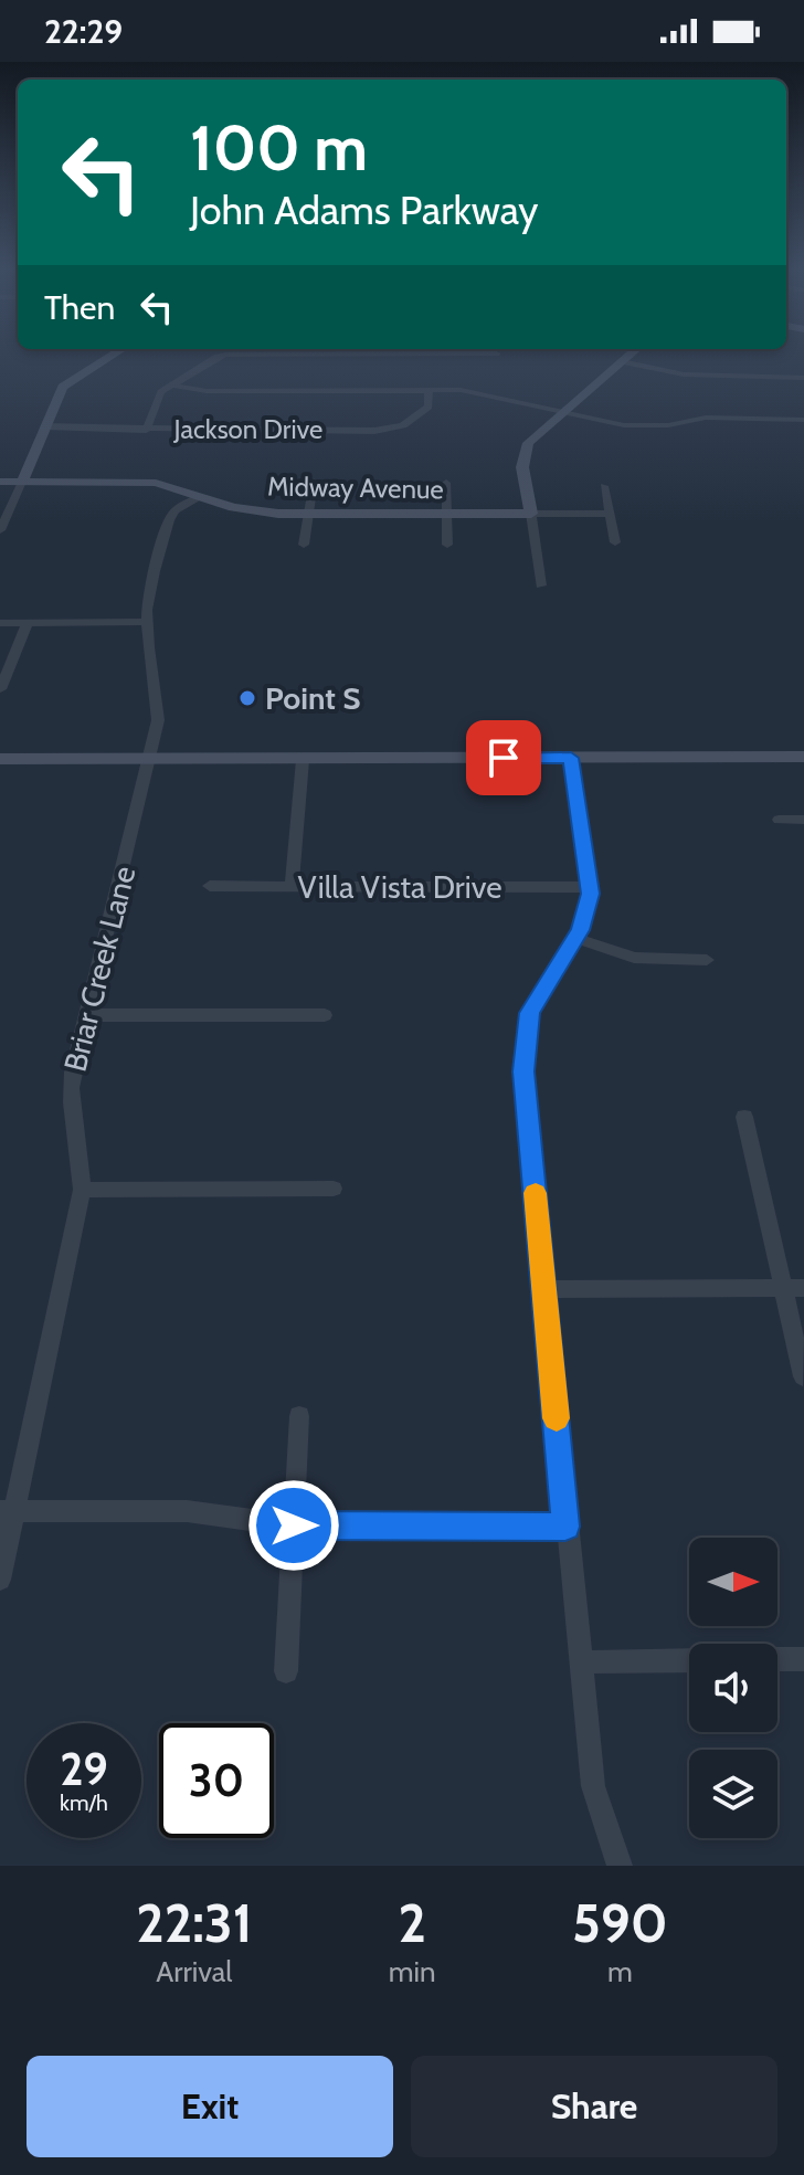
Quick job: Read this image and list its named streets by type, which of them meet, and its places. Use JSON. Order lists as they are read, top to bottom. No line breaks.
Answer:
{"streets":{"street":["Jackson Drive","Midway Avenue","Villa Vista Drive","Briar Creek Lane"]},"crossings":[["Midway Avenue","Briar Creek Lane"]],"places":["Point S"],"north":"right","page":{"status":"22:29","turn":["100 m","John Adams Parkway"],"then":"Then","speed":"29 km/h","limit":"30","eta":["22:31","Arrival","2","min","590","m"],"buttons":["Exit","Share"]}}
